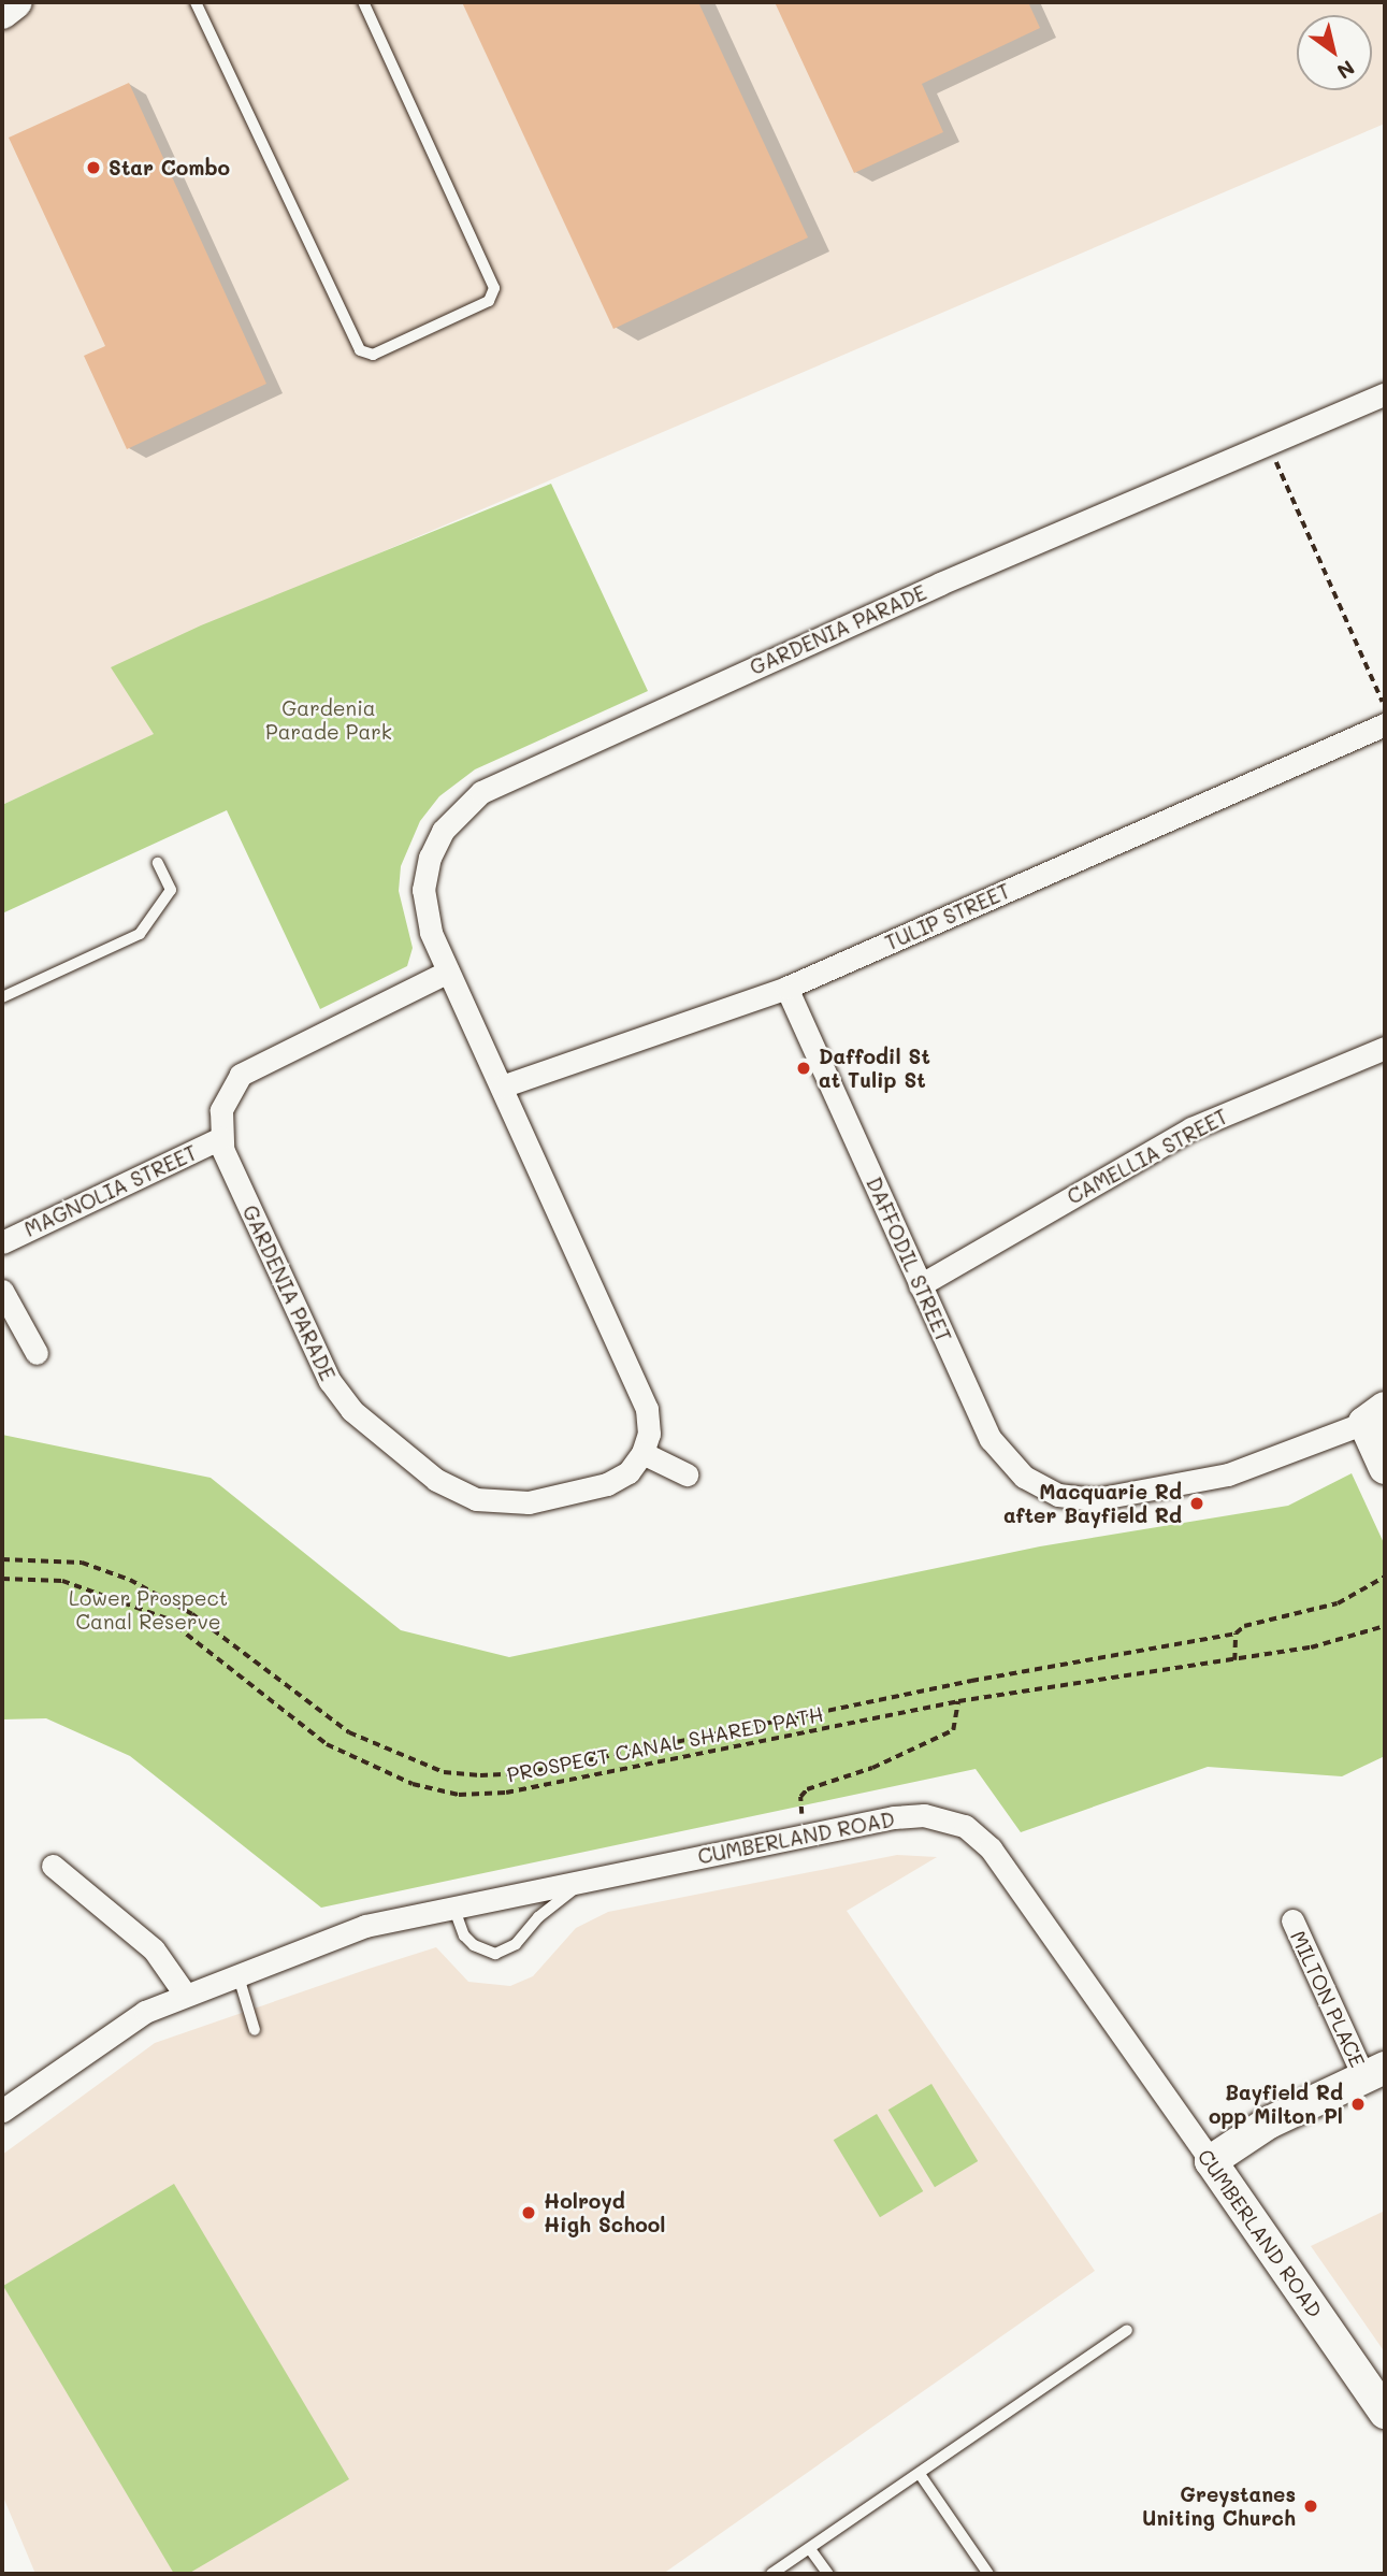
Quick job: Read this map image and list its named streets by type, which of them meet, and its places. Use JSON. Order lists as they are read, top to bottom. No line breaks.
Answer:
{"streets":{"street":["GARDENIA PARADE","TULIP STREET","CAMELLIA STREET","MAGNOLIA STREET","DAFFODIL STREET","CUMBERLAND ROAD","MILTON PLACE"],"path":["PROSPECT CANAL SHARED PATH"]},"crossings":[["GARDENIA PARADE","TULIP STREET"],["GARDENIA PARADE","MAGNOLIA STREET"],["TULIP STREET","DAFFODIL STREET"],["CAMELLIA STREET","DAFFODIL STREET"]],"parks":["Gardenia Parade Park","Lower Prospect Canal Reserve"],"places":["Star Combo","Daffodil St at Tulip St","Macquarie Rd after Bayfield Rd","Bayfield Rd opp Milton Pl","Holroyd High School","Greystanes Uniting Church"],"north":"bottom right"}
